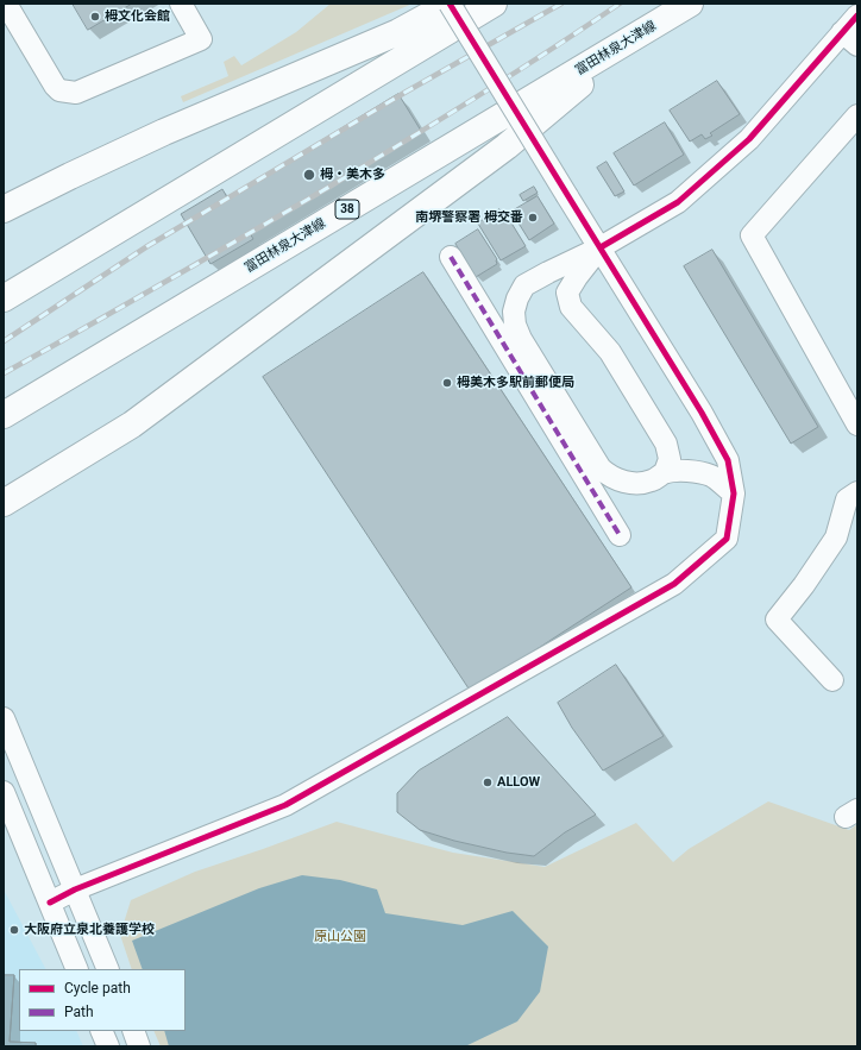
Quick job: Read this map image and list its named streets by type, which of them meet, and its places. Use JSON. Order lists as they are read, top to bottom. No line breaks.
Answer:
{"streets":{"main road":["富田林泉大津線","38"]},"parks":["原山公園"],"places":["栂文化会館","栂・美木多","南堺警察署 栂交番","栂美木多駅前郵便局","ALLOW","大阪府立泉北養護学校"],"legend":["Cycle path","Path"]}
